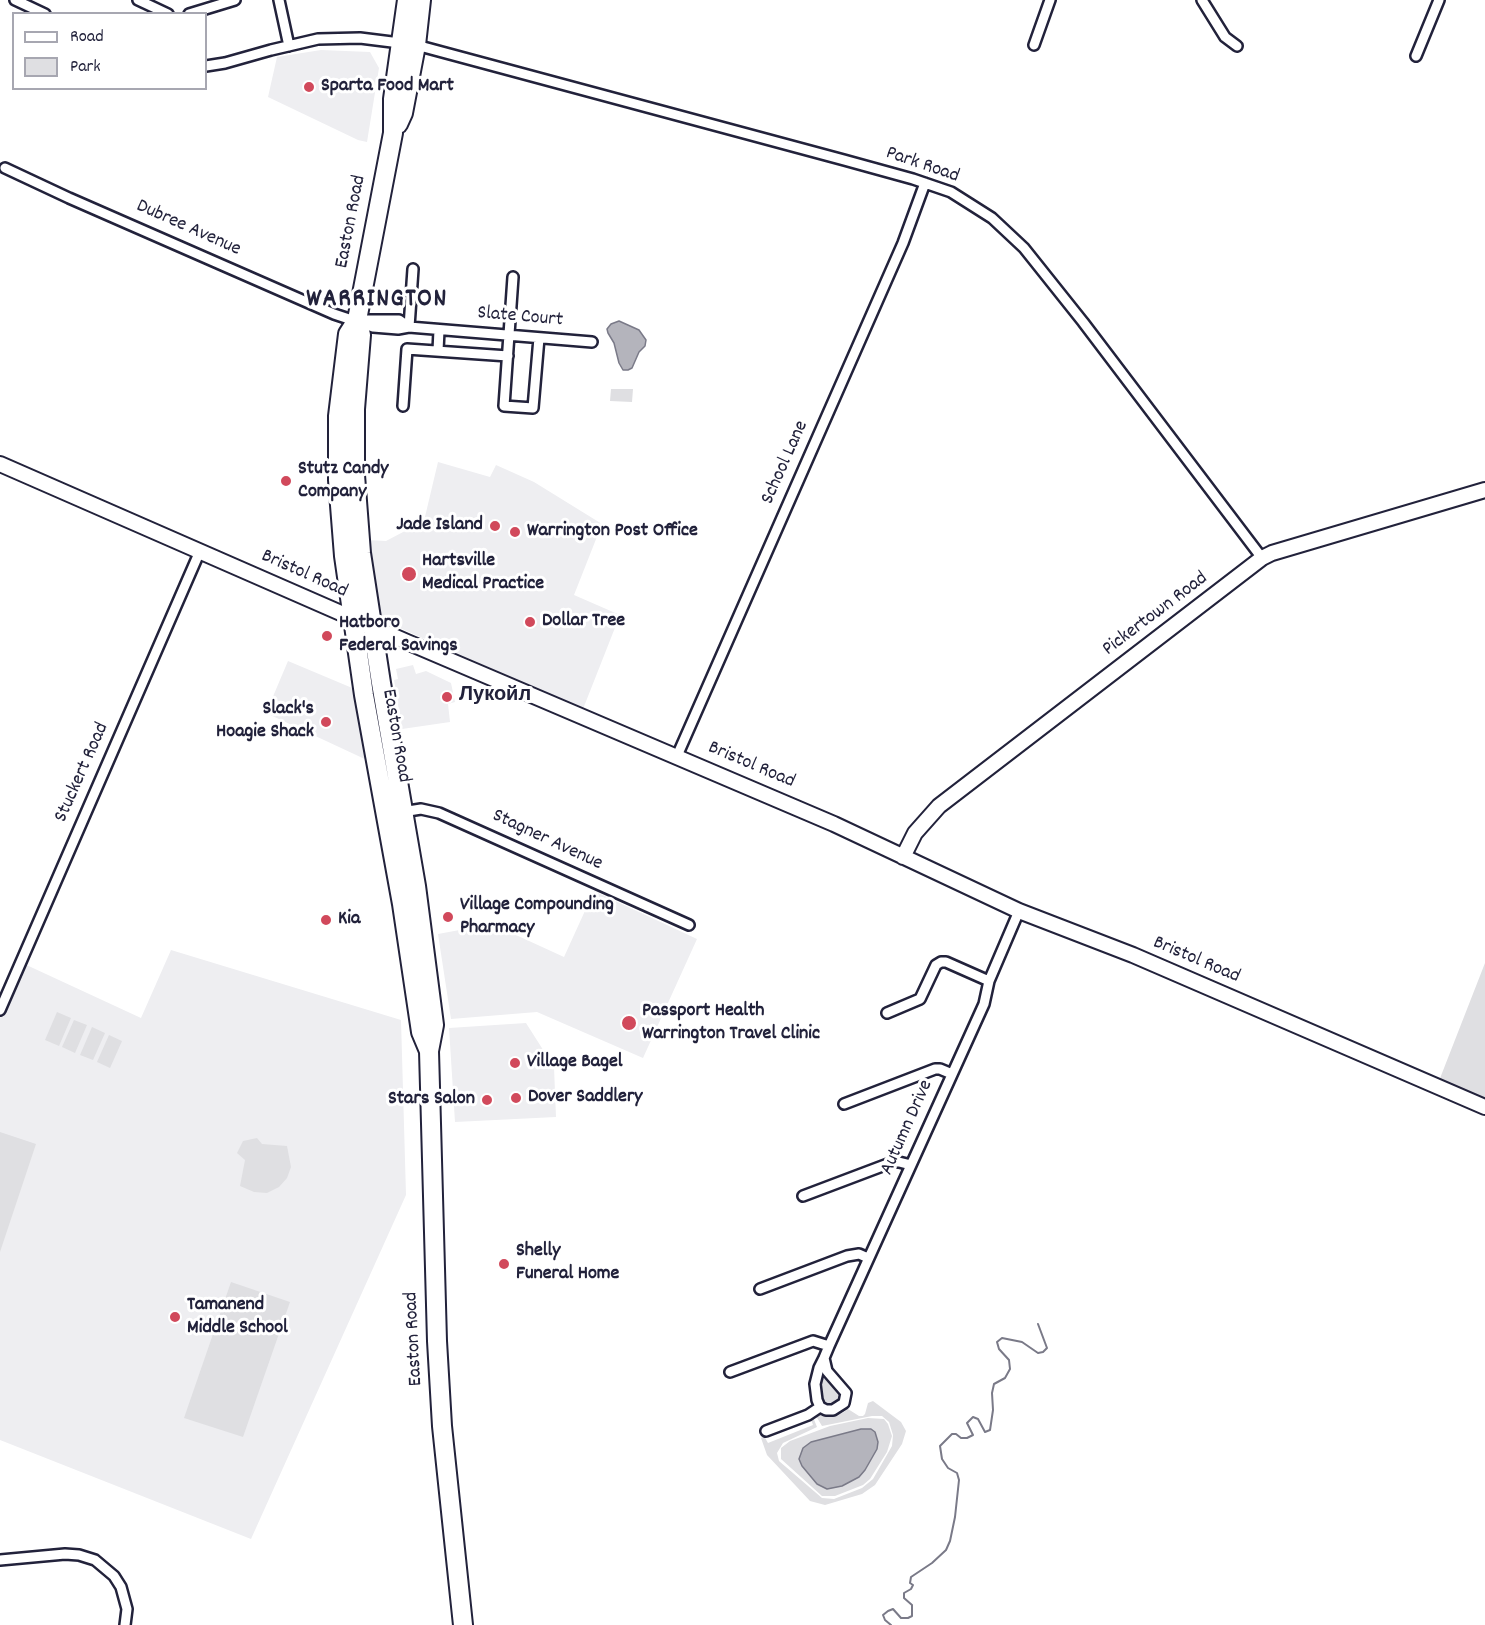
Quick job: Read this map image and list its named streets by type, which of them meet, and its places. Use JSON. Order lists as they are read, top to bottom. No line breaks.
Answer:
{"streets":{"highway":["Easton Road"],"main road":["Bristol Road","Pickertown Road"],"street":["Park Road","Dubree Avenue","Slate Court","School Lane","Stuckert Road","Stagner Avenue","Autumn Drive"]},"crossings":[["Park Road","Easton Road"],["Park Road","School Lane"],["Park Road","Pickertown Road"],["Easton Road","Dubree Avenue"],["Easton Road","Slate Court"],["Easton Road","Bristol Road"],["Easton Road","Stagner Avenue"],["Dubree Avenue","Slate Court"],["School Lane","Bristol Road"],["Bristol Road","Pickertown Road"],["Bristol Road","Stuckert Road"],["Bristol Road","Autumn Drive"]],"districts":["WARRINGTON"],"places":["Sparta Food Mart","Stutz Candy Company","Jade Island","Warrington Post Office","Hartsville Medical Practice","Dollar Tree","Hatboro Federal Savings","Лукойл","Slack's Hoagie Shack","Village Compounding Pharmacy","Kia","Passport Health Warrington Travel Clinic","Village Bagel","Dover Saddlery","Stars Salon","Shelly Funeral Home","Tamanend Middle School"],"legend":["Road","Park"]}
